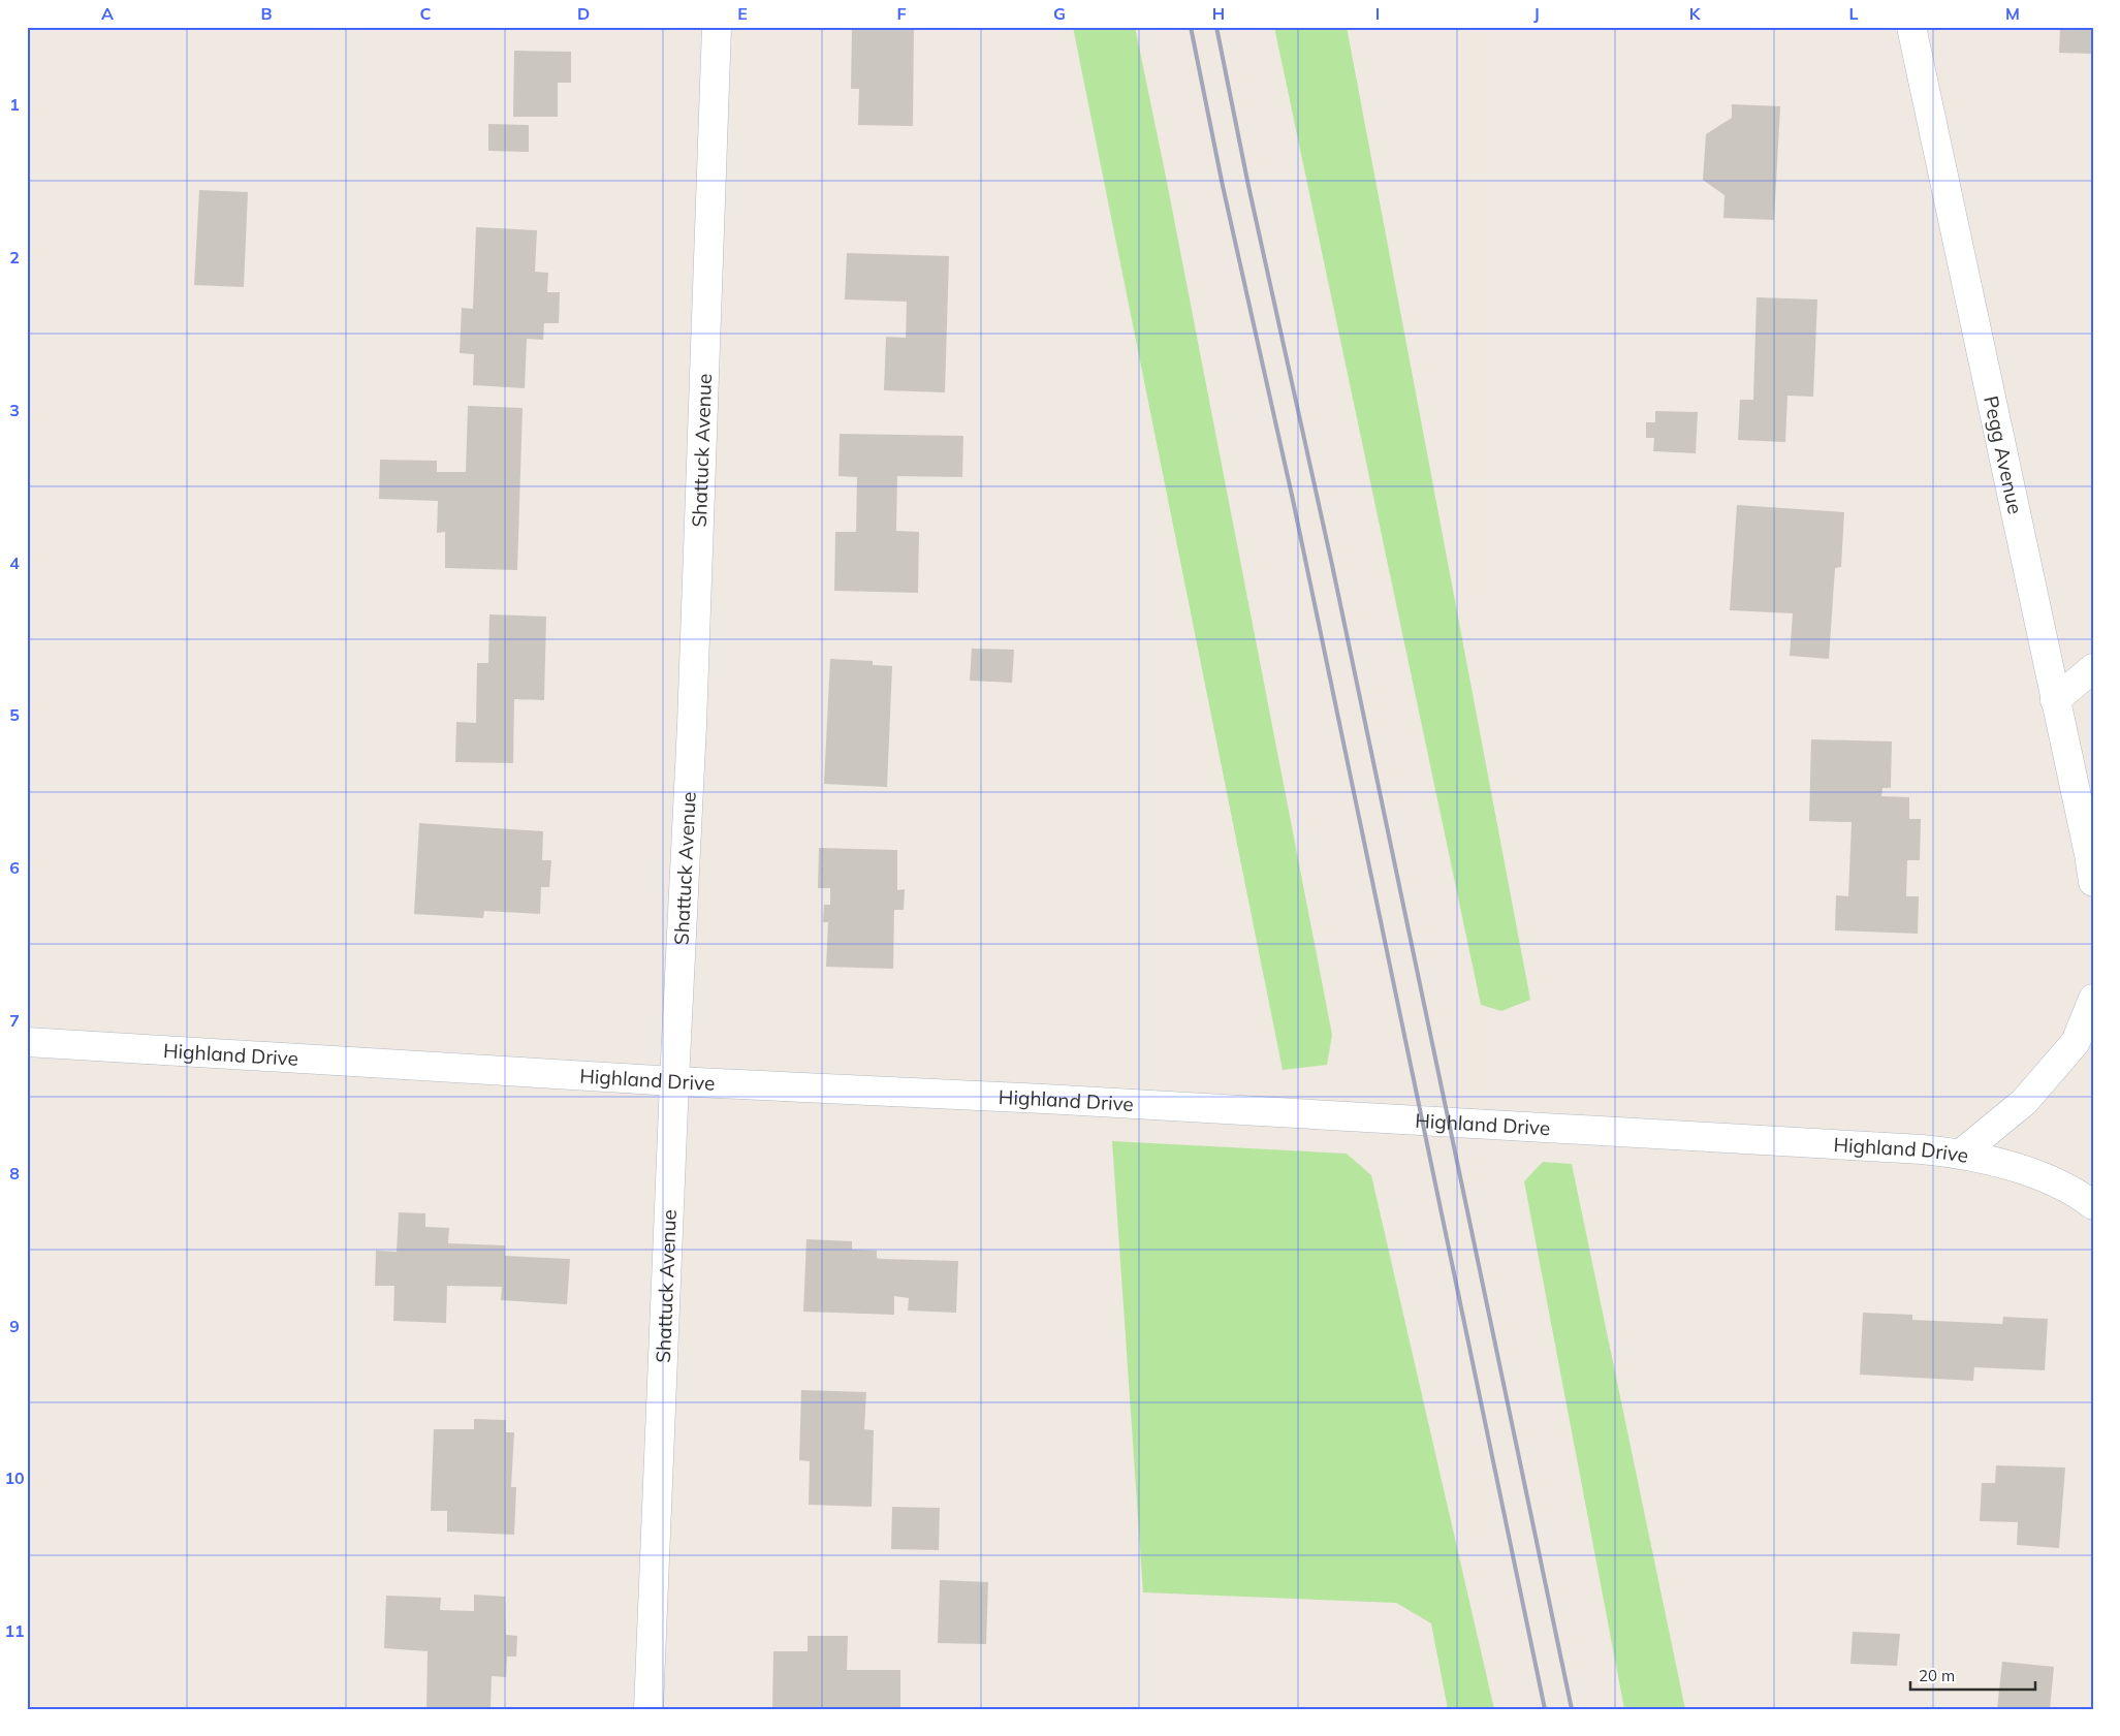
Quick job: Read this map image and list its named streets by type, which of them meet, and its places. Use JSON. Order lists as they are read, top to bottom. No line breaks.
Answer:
{"streets":{"street":["Shattuck Avenue","Pegg Avenue","Highland Drive"]},"crossings":[["Shattuck Avenue","Highland Drive"]],"scale_bar":"20 m","grid":{"columns":["A","B","C","D","E","F","G","H","I","J","K","L","M"],"rows":["1","2","3","4","5","6","7","8","9","10","11"]}}
